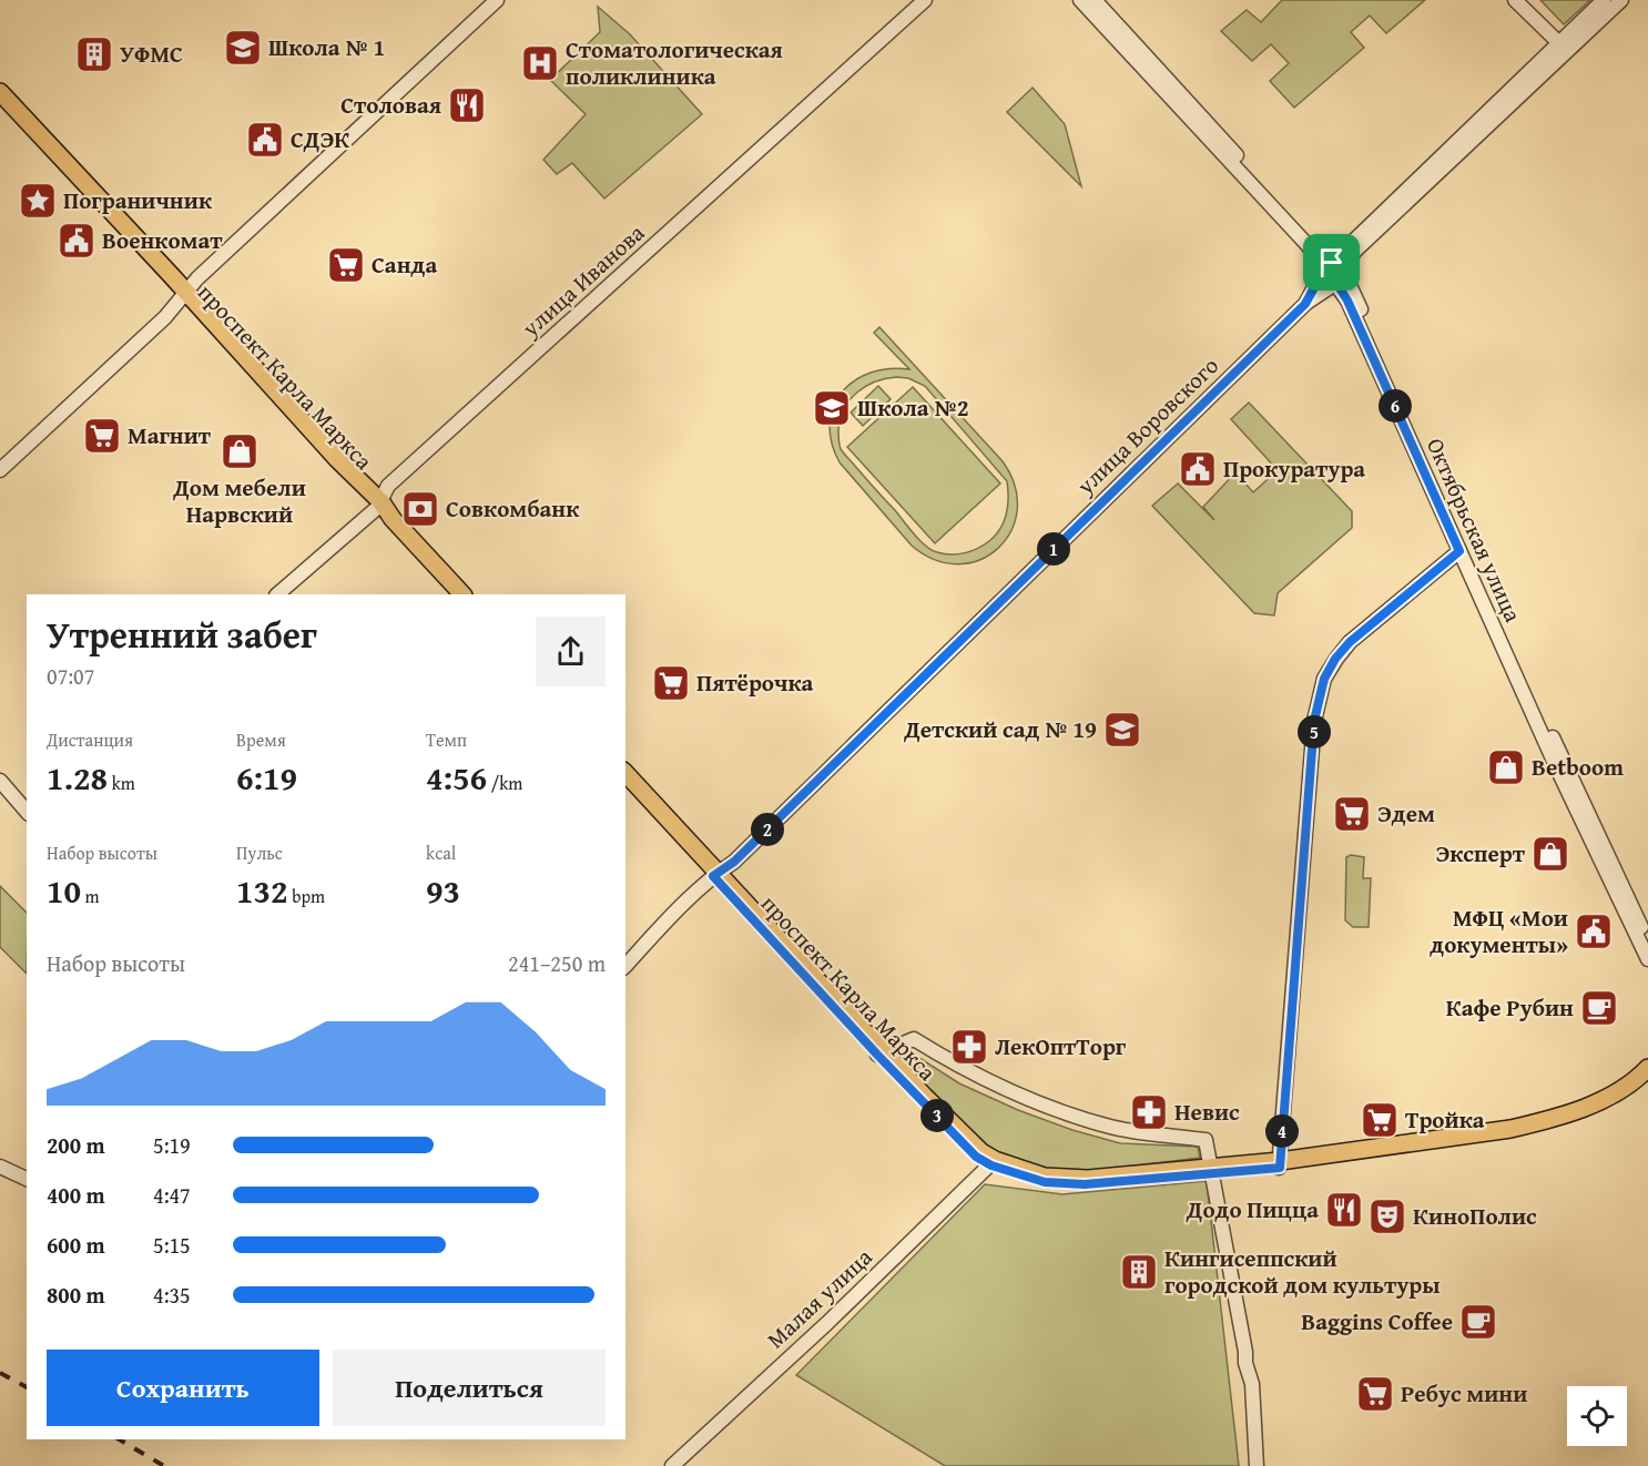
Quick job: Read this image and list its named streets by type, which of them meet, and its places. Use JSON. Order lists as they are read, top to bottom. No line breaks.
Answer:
{"streets":{"main road":["проспект Карла Маркса"],"street":["улица Иванова","улица Воровского","Октябрьская улица","Малая улица"]},"crossings":[["улица Иванова","проспект Карла Маркса"],["проспект Карла Маркса","улица Воровского"],["проспект Карла Маркса","Малая улица"],["улица Воровского","Октябрьская улица"]],"places":{"school or university":["Школа № 1","Школа №2","Детский сад № 19"],"building":["УФМС","Кингисеппский городской дом культуры"],"hospital":["Стоматологическая поликлиника"],"restaurant":["Столовая","Додо Пицца"],"public building":["СДЭК","Военкомат","Прокуратура","МФЦ «Мои документы»"],"place":["Пограничник"],"supermarket":["Санда","Магнит","Пятёрочка","Эдем","Тройка","Ребус мини"],"shop":["Дом мебели Нарвский","Betboom","Эксперт"],"bank":["Совкомбанк"],"cafe":["Кафе Рубин","Baggins Coffee"],"pharmacy":["ЛекОптТорг","Невис"],"theatre":["КиноПолис"]},"page":{"pins":["6","1","5","2","3","4"],"heading":["Утренний забег","07:07"],"stats":[["Дистанция","1.28 km"],["Время","6:19"],["Темп","4:56 /km"],["Набор высоты","10 m"],["Пульс","132 bpm"],["kcal","93"]],"chart":["Набор высоты","241–250 m"],"list":[{"name":"200 m","note":"5:19"},{"name":"400 m","note":"4:47"},{"name":"600 m","note":"5:15"},{"name":"800 m","note":"4:35"}],"buttons":["Сохранить","Поделиться"]}}
